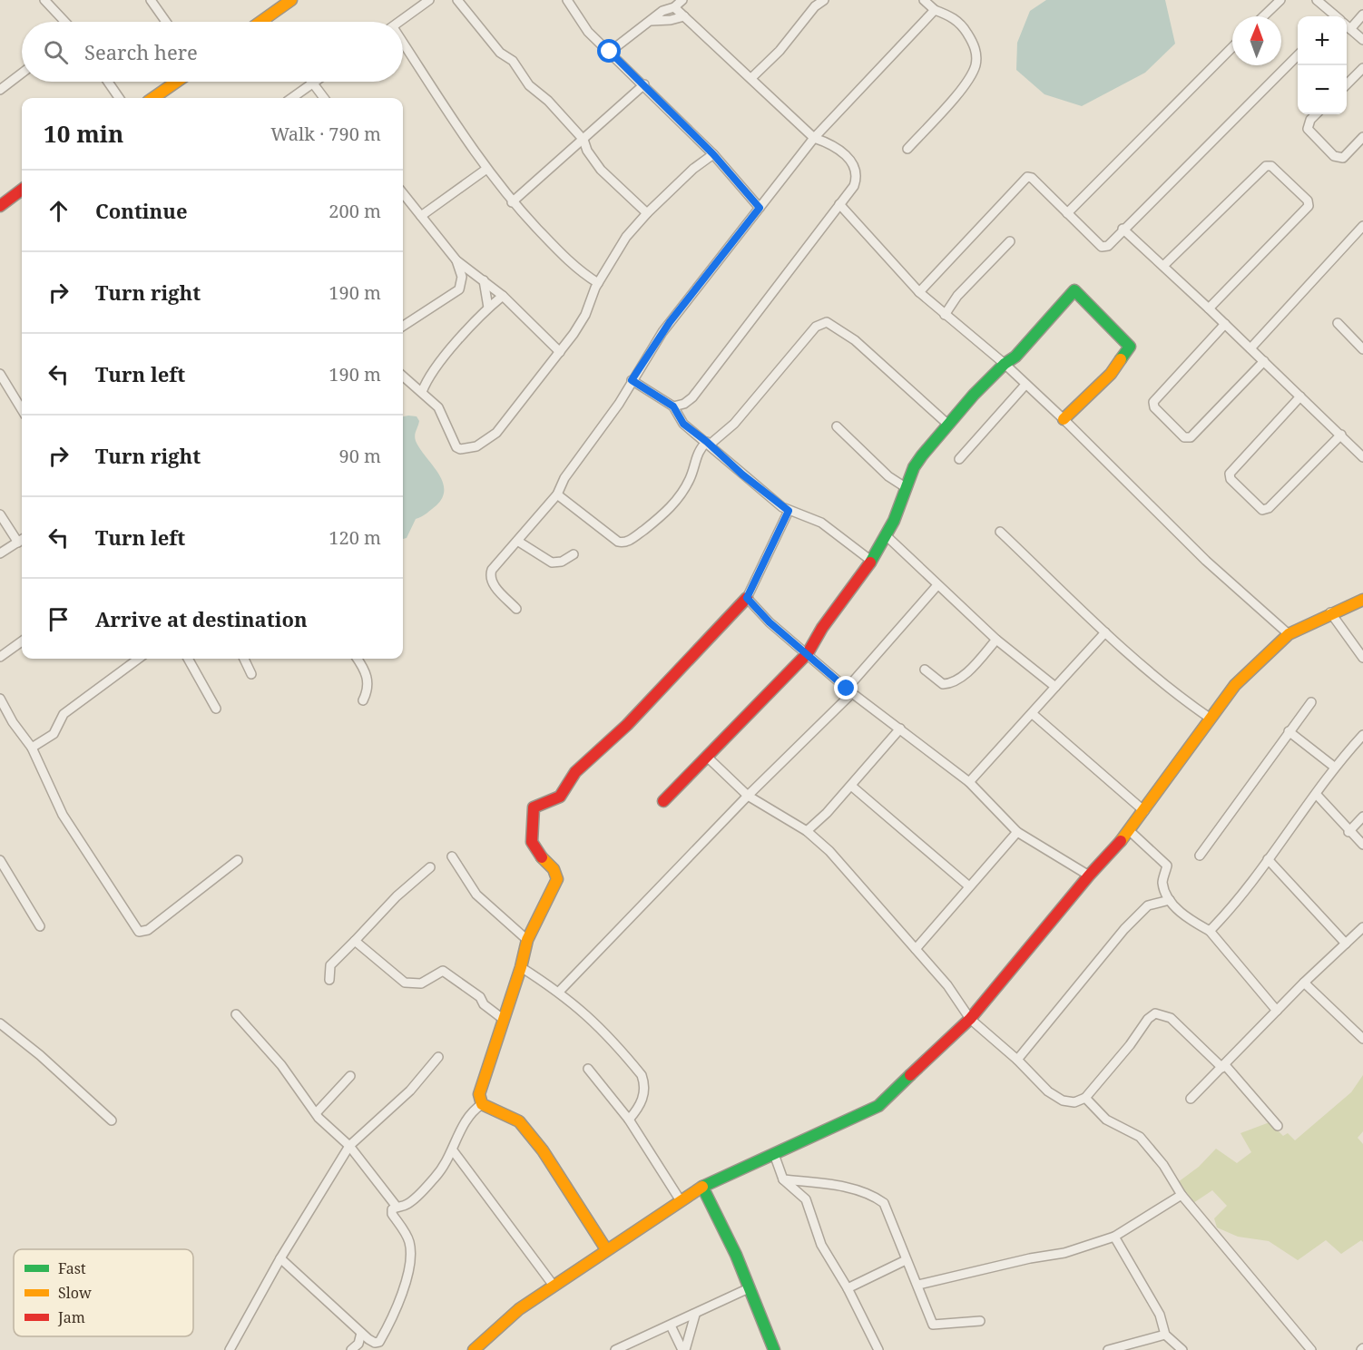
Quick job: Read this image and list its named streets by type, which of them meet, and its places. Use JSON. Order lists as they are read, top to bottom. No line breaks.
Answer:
{"legend":["Fast","Slow","Jam"],"north":"top","page":{"map_buttons":["+","−"],"search":"Search here","heading":["10 min","Walk · 790 m"],"list":[["Continue","200 m"],["Turn right","190 m"],["Turn left","190 m"],["Turn right","90 m"],["Turn left","120 m"],"Arrive at destination"]}}
